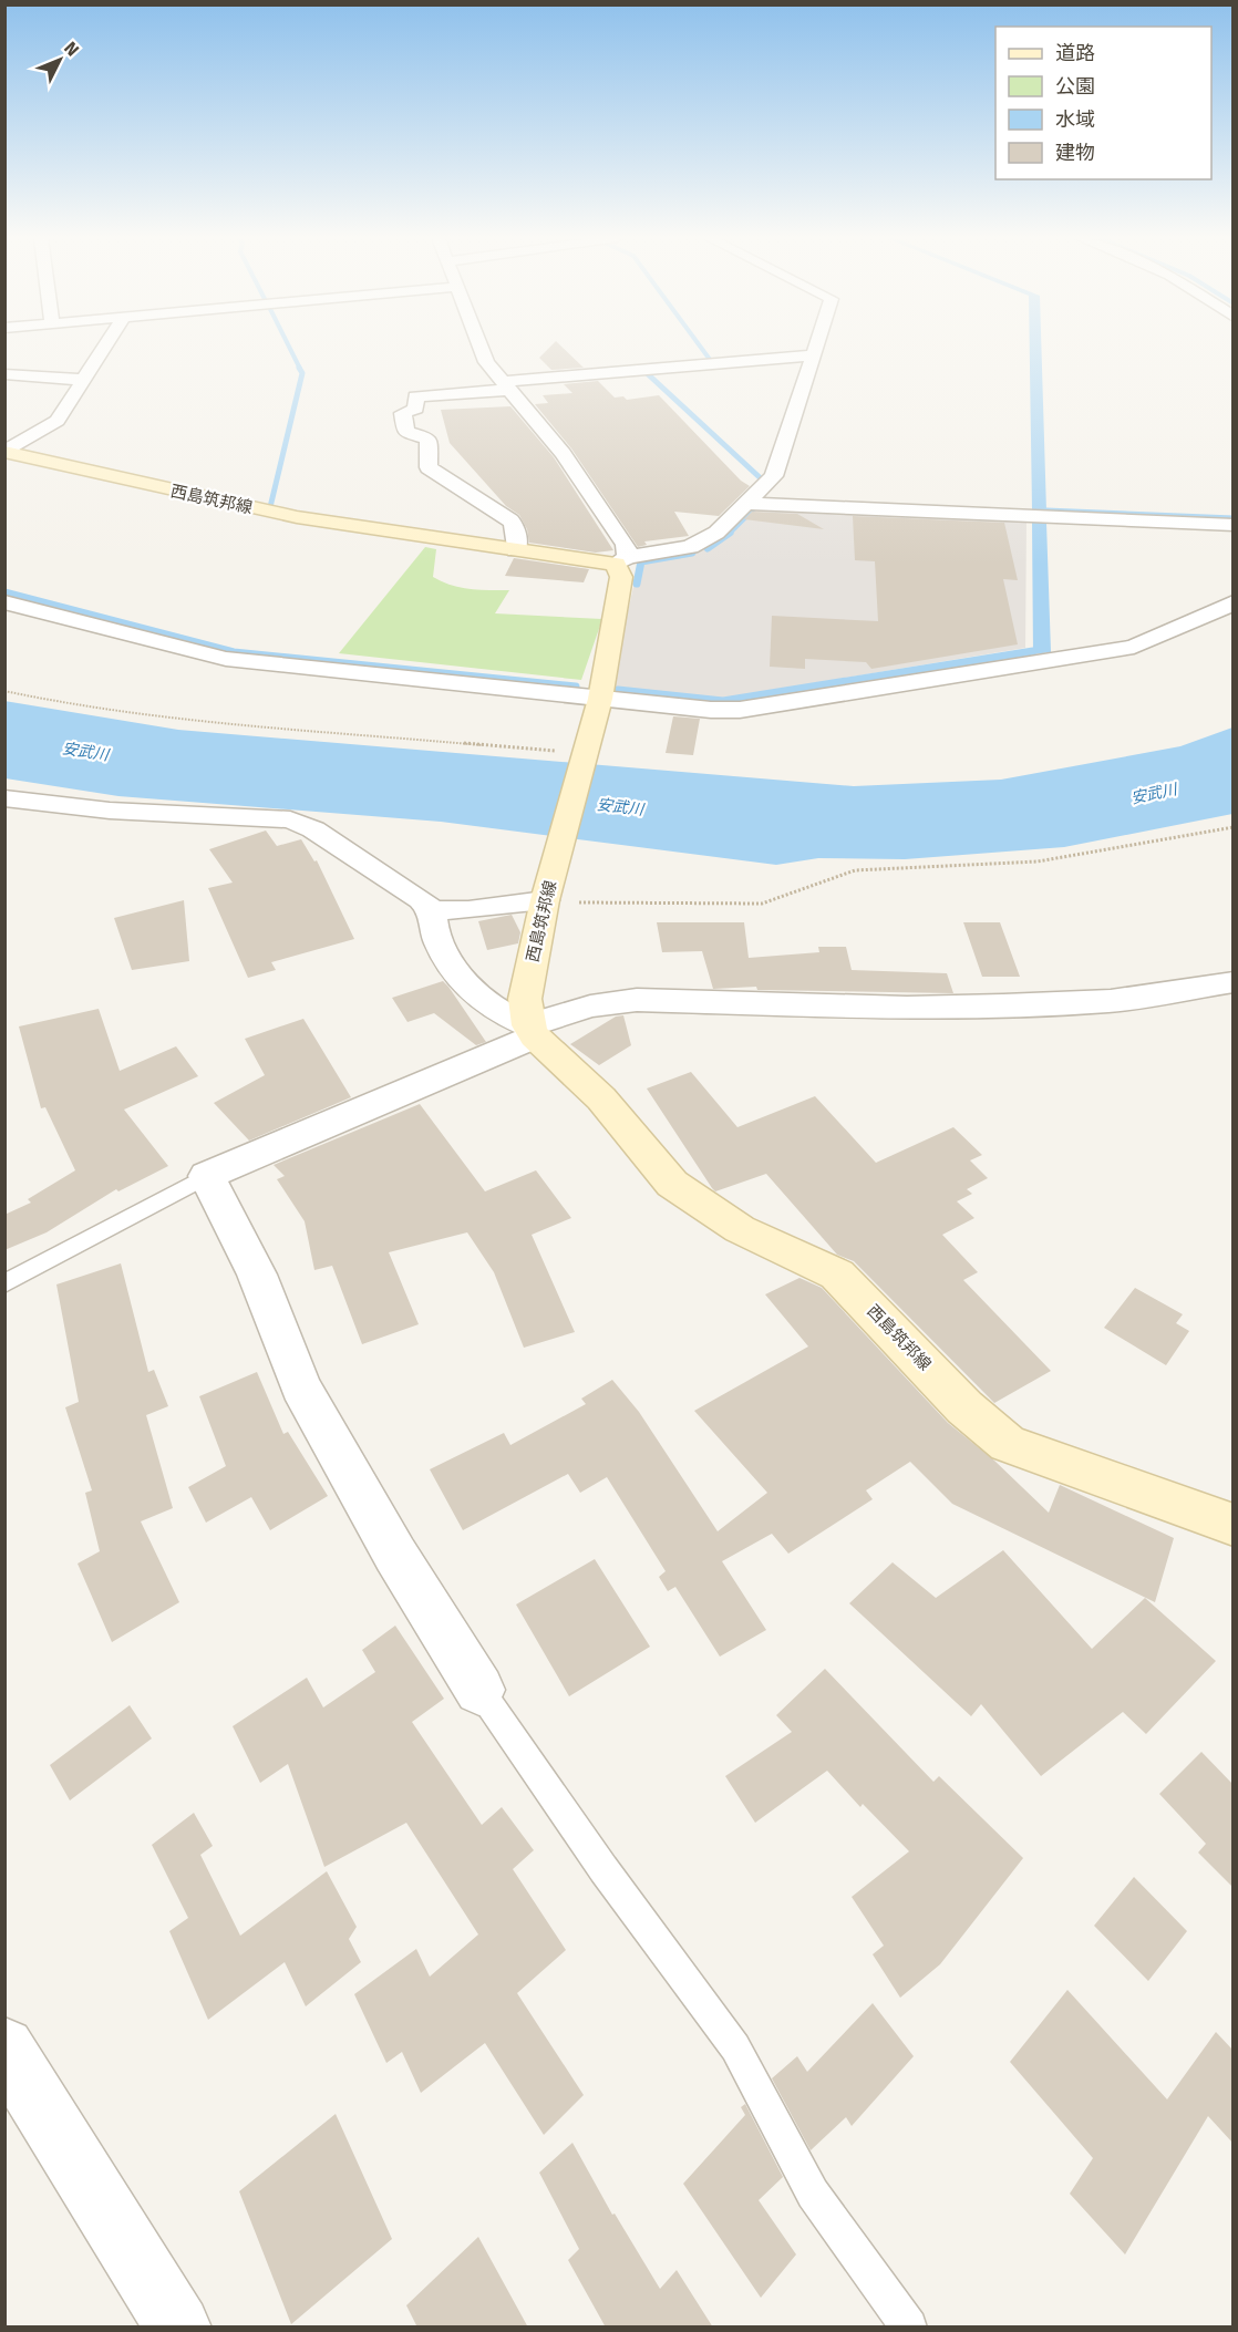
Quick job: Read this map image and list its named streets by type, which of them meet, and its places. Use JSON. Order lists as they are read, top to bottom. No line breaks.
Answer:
{"streets":{"main road":["西島筑邦線"]},"water":["安武川"],"legend":["道路","公園","水域","建物"],"north":"top right"}
